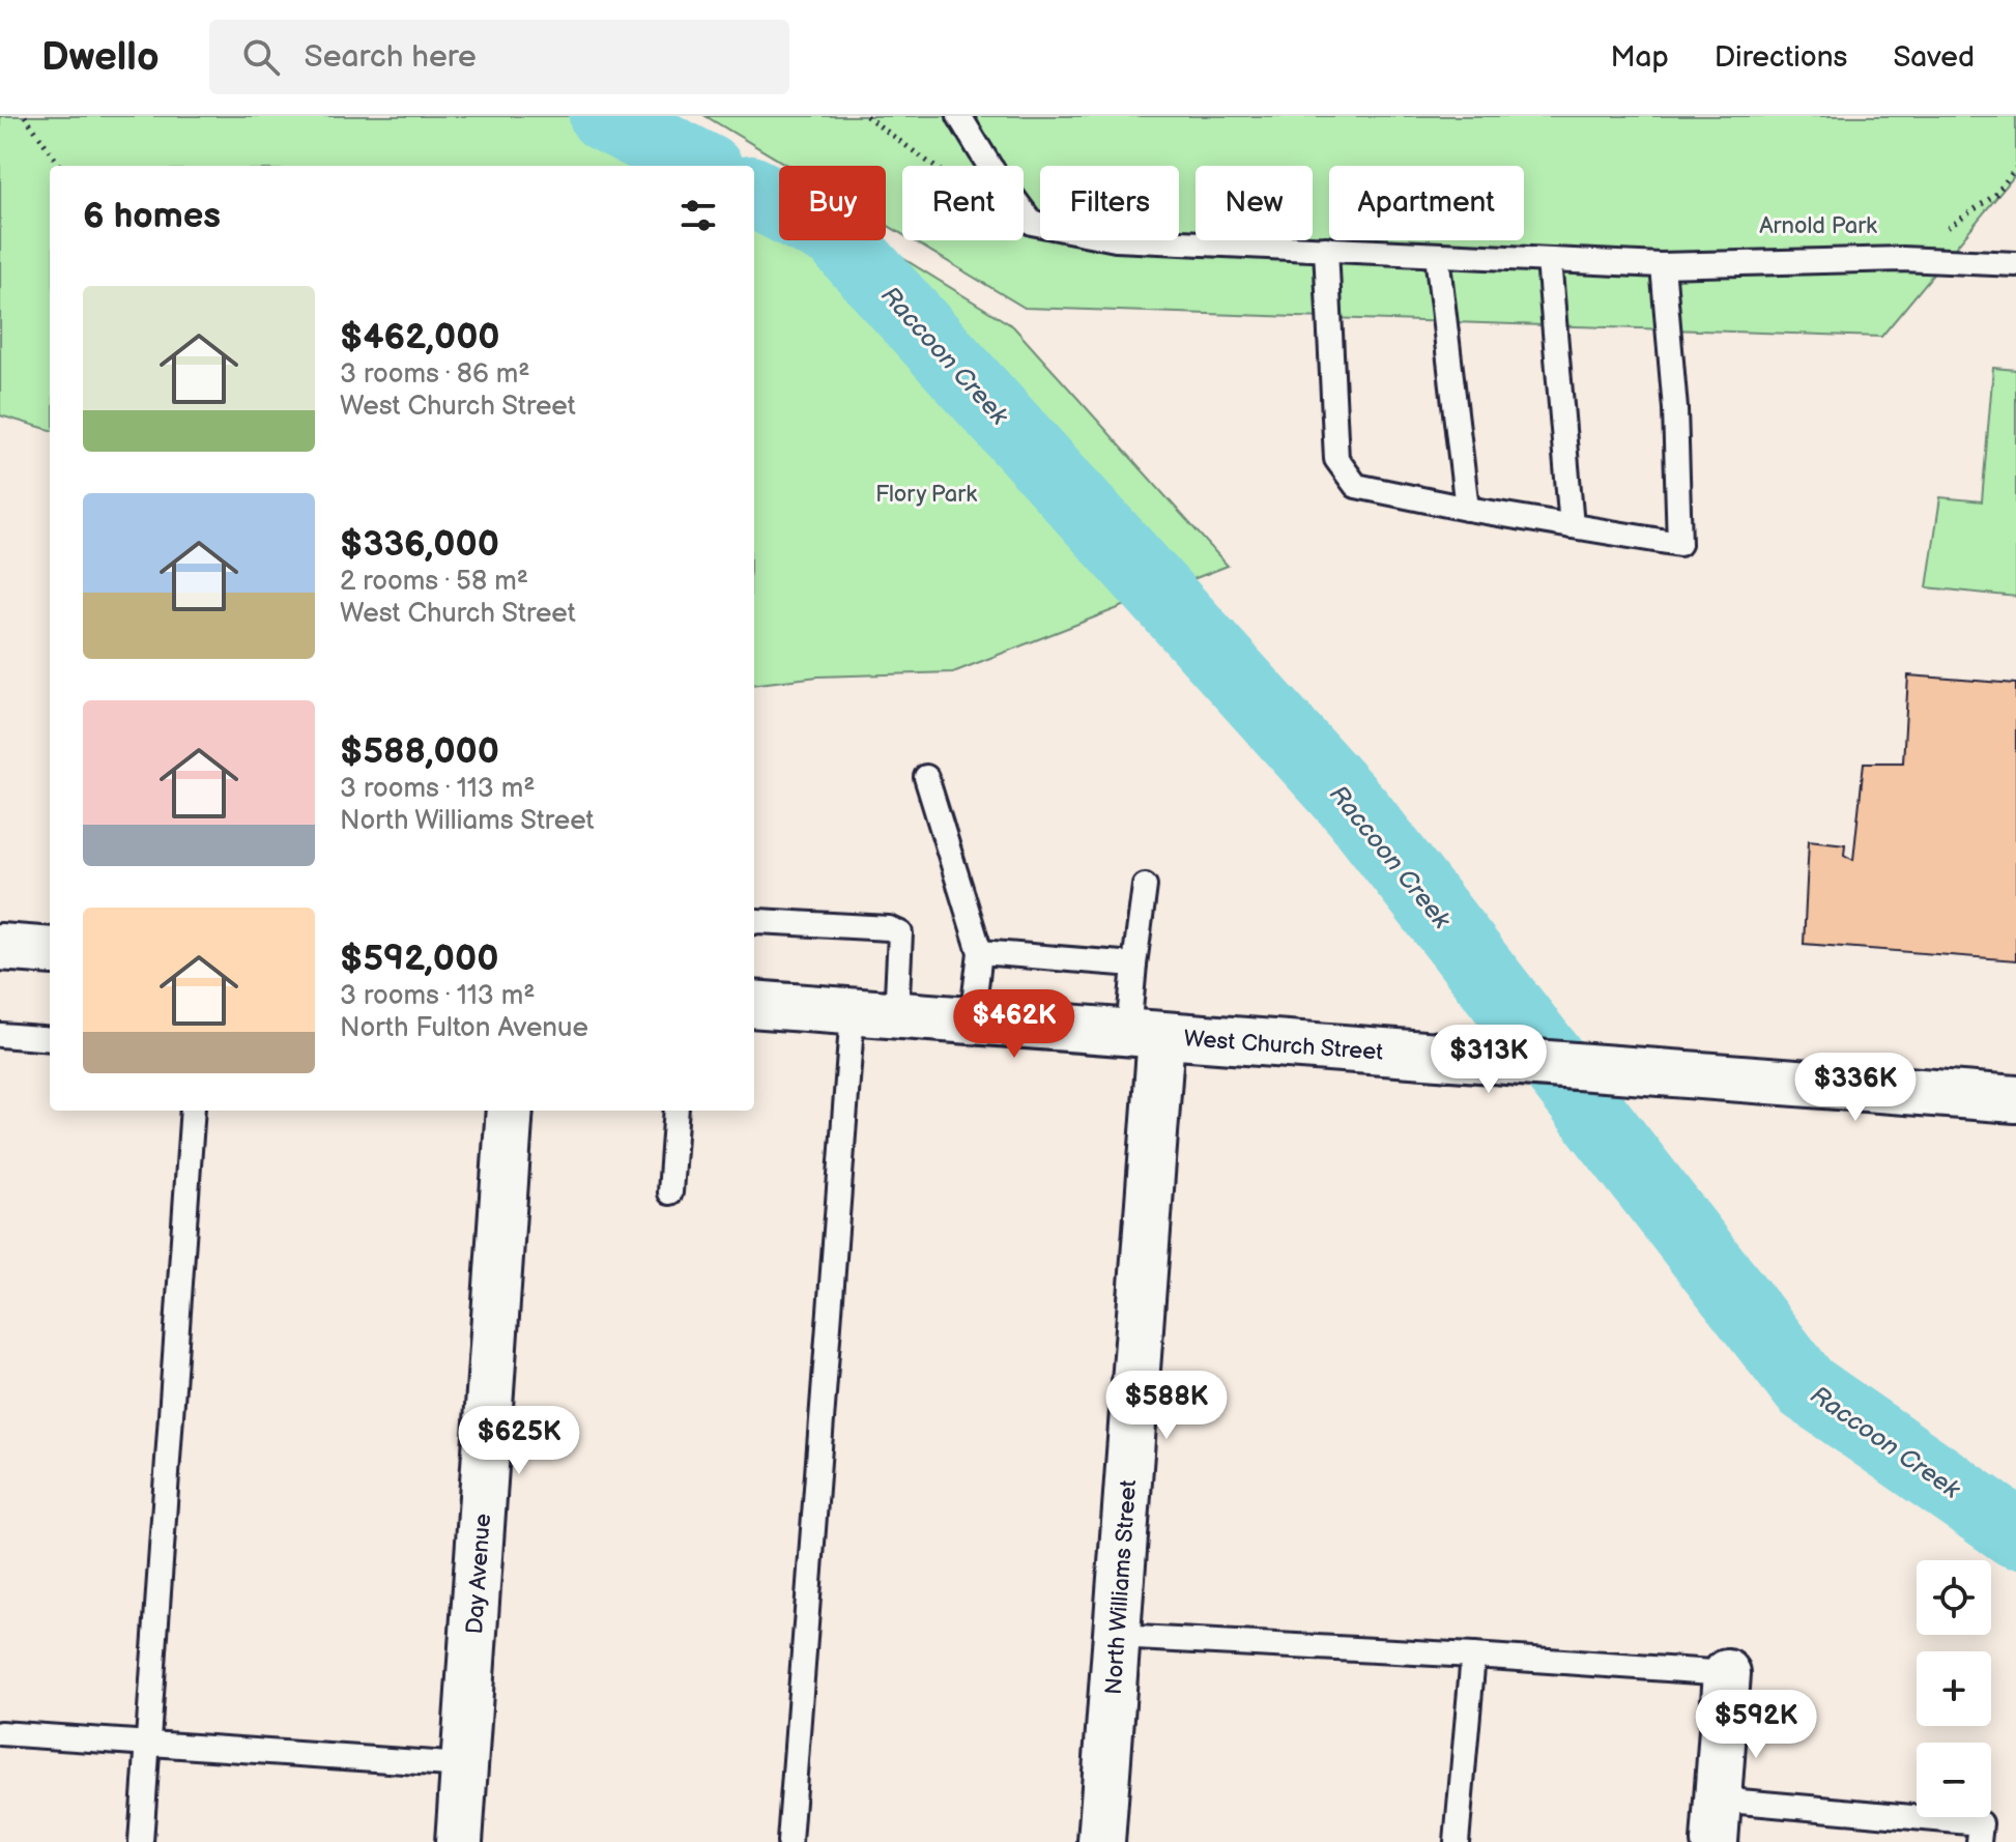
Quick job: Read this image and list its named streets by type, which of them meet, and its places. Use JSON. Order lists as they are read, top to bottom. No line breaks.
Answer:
{"streets":{"street":["West Church Street","Day Avenue","North Williams Street"]},"crossings":[["West Church Street","North Williams Street"]],"water":["Raccoon Creek"],"parks":["Arnold Park","Flory Park"],"page":{"header":"Dwello","search":"Search here","nav":["Map","Directions","Saved"],"chip":["Buy","Rent","Filters","New","Apartment"],"heading":"6 homes","list":[{"name":"$462,000","note":"3 rooms · 86 m² · West Church Street"},{"name":"$336,000","note":"2 rooms · 58 m² · West Church Street"},{"name":"$588,000","note":"3 rooms · 113 m² · North Williams Street"},{"name":"$592,000","note":"3 rooms · 113 m² · North Fulton Avenue"}],"price":["$462K","$313K","$336K","$588K","$625K","$592K"],"map_buttons":["+","−"]}}
